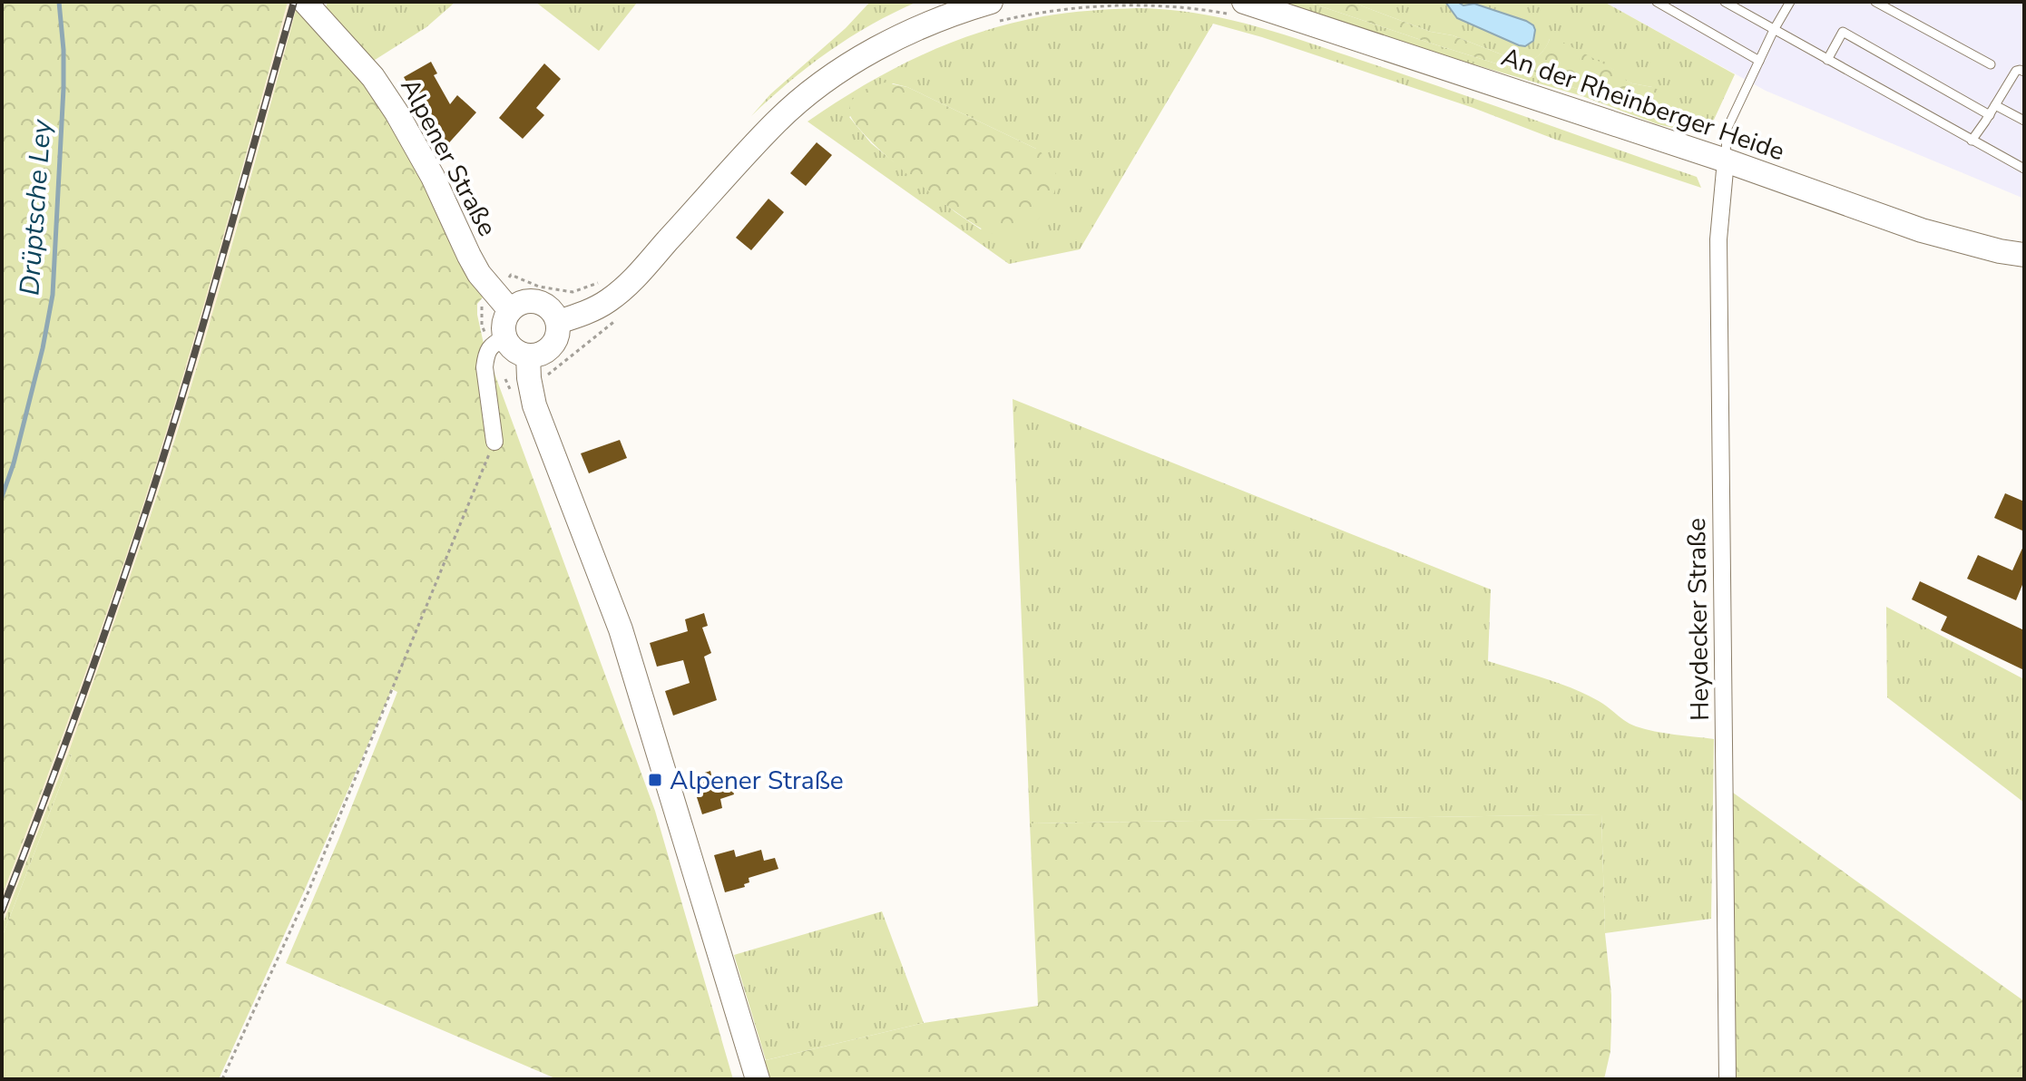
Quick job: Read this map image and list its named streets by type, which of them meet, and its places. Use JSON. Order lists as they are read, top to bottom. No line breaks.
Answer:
{"streets":{"street":["An der Rheinberger Heide","Alpener Straße","Heydecker Straße"]},"crossings":[["An der Rheinberger Heide","Heydecker Straße"]],"water":["Drüptsche Ley"],"places":{"transit":["Alpener Straße"]}}
